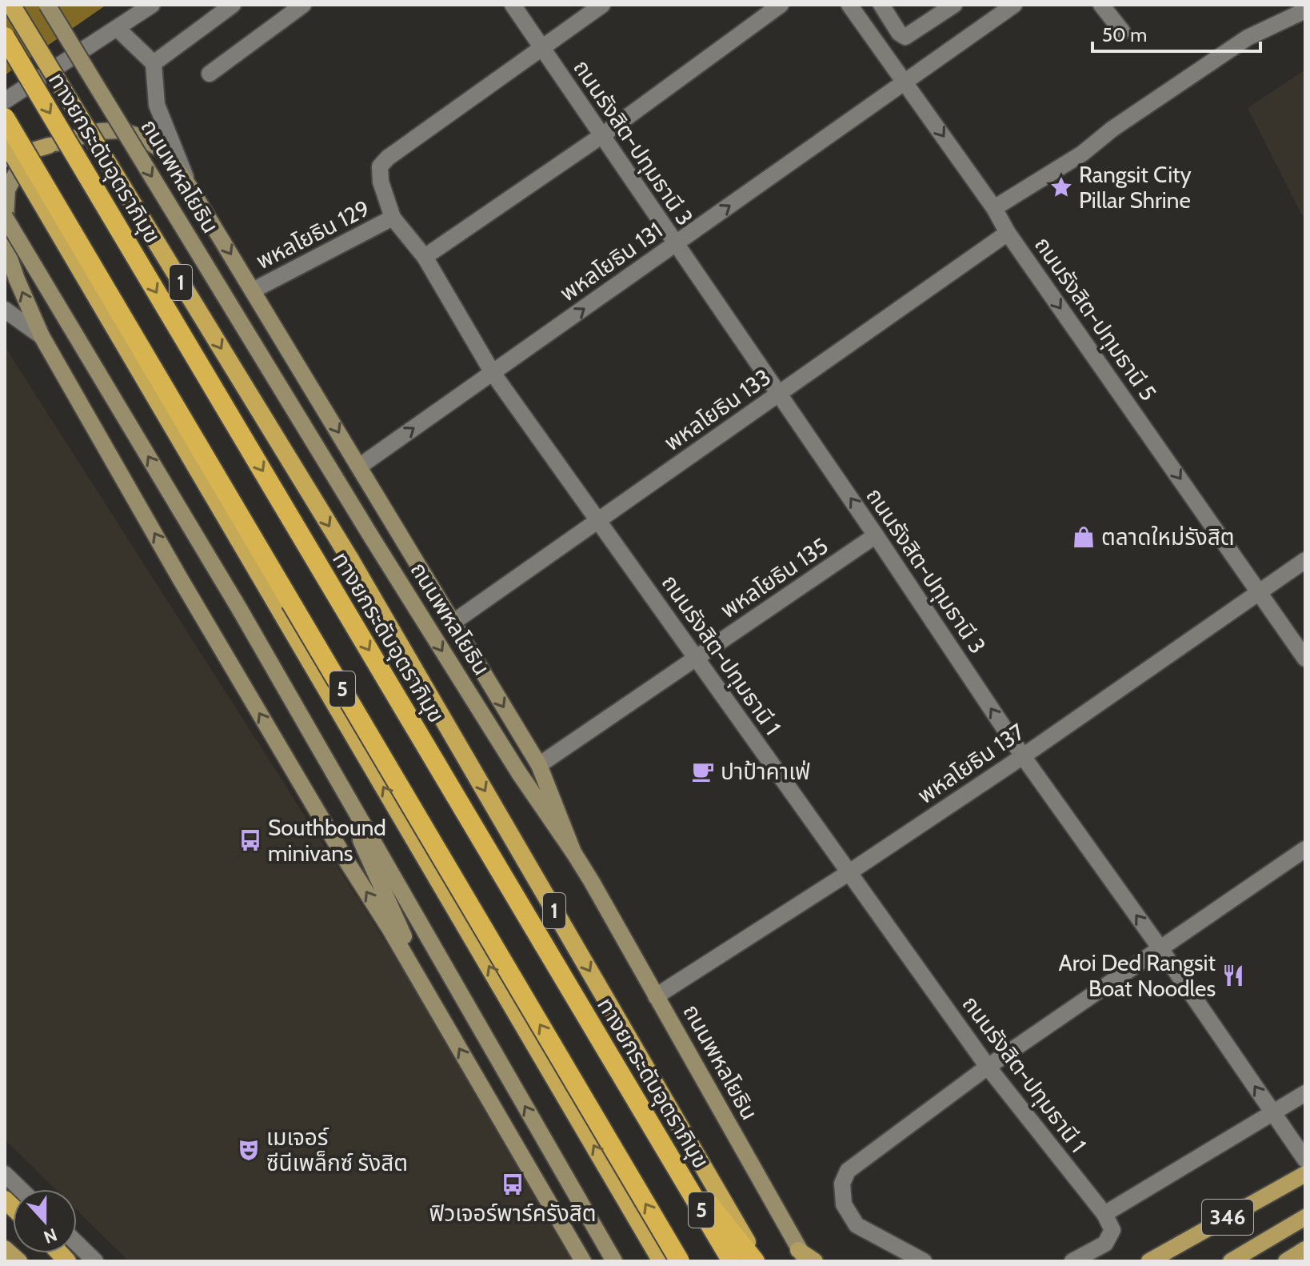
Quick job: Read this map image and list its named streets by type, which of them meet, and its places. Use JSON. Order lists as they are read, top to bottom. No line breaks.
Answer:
{"streets":{"highway":["ทางยกระดับอุตราภิมุข","1","5"],"main road":["ถนนพหลโยธิน","346"],"street":["ถนนรังสิต-ปทุมธานี 3","พหลโยธิน 129","พหลโยธิน 131","ถนนรังสิต-ปทุมธานี 5","พหลโยธิน 133","พหลโยธิน 135","ถนนรังสิต-ปทุมธานี 1","พหลโยธิน 137"]},"crossings":[["ถนนรังสิต-ปทุมธานี 3","พหลโยธิน 131"],["ถนนรังสิต-ปทุมธานี 3","พหลโยธิน 133"],["ถนนรังสิต-ปทุมธานี 3","พหลโยธิน 135"],["ถนนรังสิต-ปทุมธานี 3","ถนนรังสิต-ปทุมธานี 1"],["ถนนรังสิต-ปทุมธานี 3","พหลโยธิน 137"],["ถนนพหลโยธิน","พหลโยธิน 137"],["พหลโยธิน 129","ถนนรังสิต-ปทุมธานี 1"],["พหลโยธิน 131","ถนนรังสิต-ปทุมธานี 5"],["พหลโยธิน 131","ถนนรังสิต-ปทุมธานี 1"],["ถนนรังสิต-ปทุมธานี 5","พหลโยธิน 133"],["ถนนรังสิต-ปทุมธานี 5","พหลโยธิน 137"],["พหลโยธิน 133","ถนนรังสิต-ปทุมธานี 1"],["พหลโยธิน 135","ถนนรังสิต-ปทุมธานี 1"],["ถนนรังสิต-ปทุมธานี 1","พหลโยธิน 137"]],"one_way":["ถนนรังสิต-ปทุมธานี 3","ถนนรังสิต-ปทุมธานี 5"],"places":{"place":["Rangsit City Pillar Shrine"],"shop":["ตลาดใหม่รังสิต"],"cafe":["ปาป้าคาเฟ่"],"bus stop":["Southbound minivans","ฟิวเจอร์พาร์ครังสิต"],"restaurant":["Aroi Ded Rangsit Boat Noodles"],"theatre":["เมเจอร์ ซีนีเพล็กซ์ รังสิต"]},"scale_bar":"50 m","north":"bottom"}
